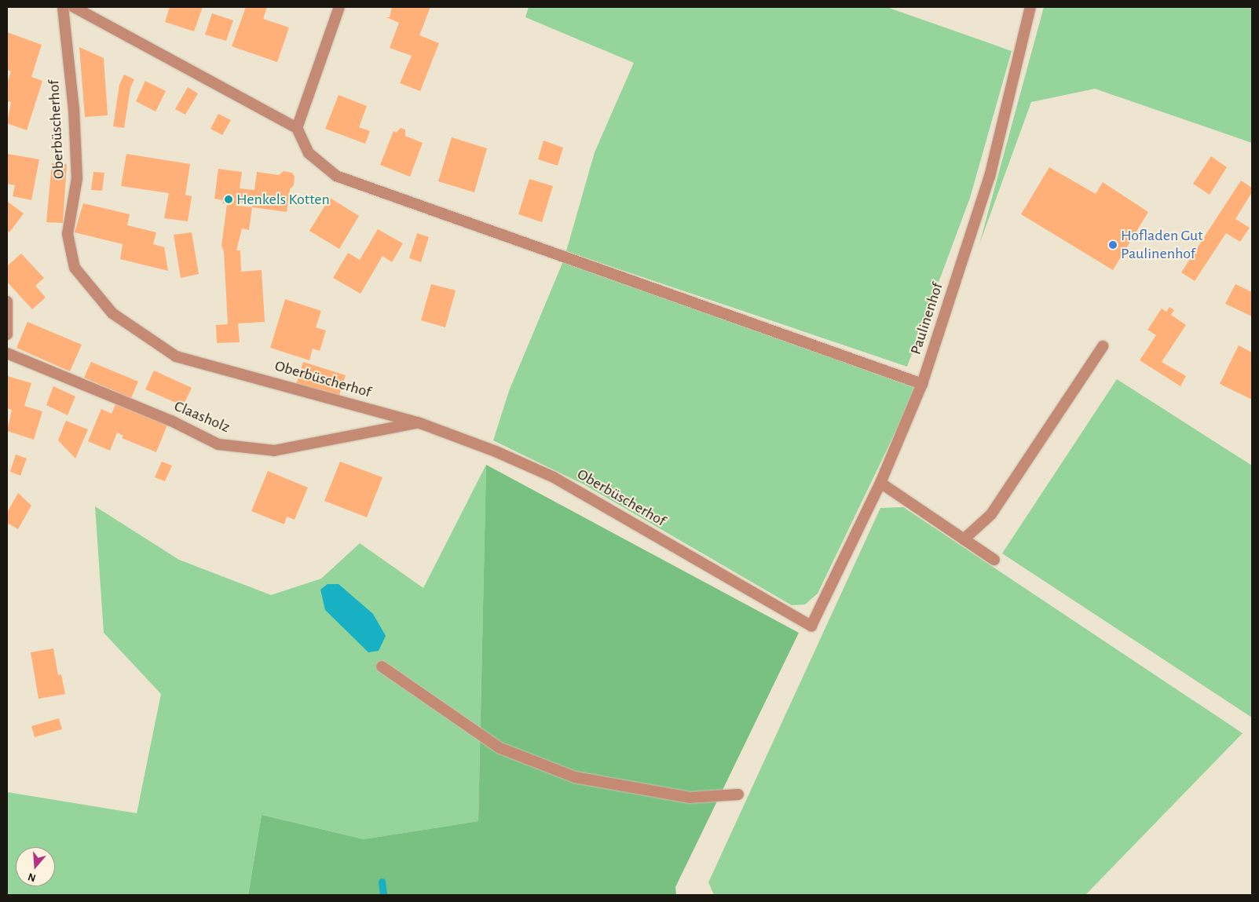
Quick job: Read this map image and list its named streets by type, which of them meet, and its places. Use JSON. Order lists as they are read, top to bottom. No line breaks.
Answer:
{"streets":{"street":["Oberbüscherhof","Paulinenhof","Claasholz"]},"crossings":[["Oberbüscherhof","Paulinenhof"],["Oberbüscherhof","Claasholz"]],"places":["Henkels Kotten","Hofladen Gut Paulinenhof"],"north":"bottom"}
